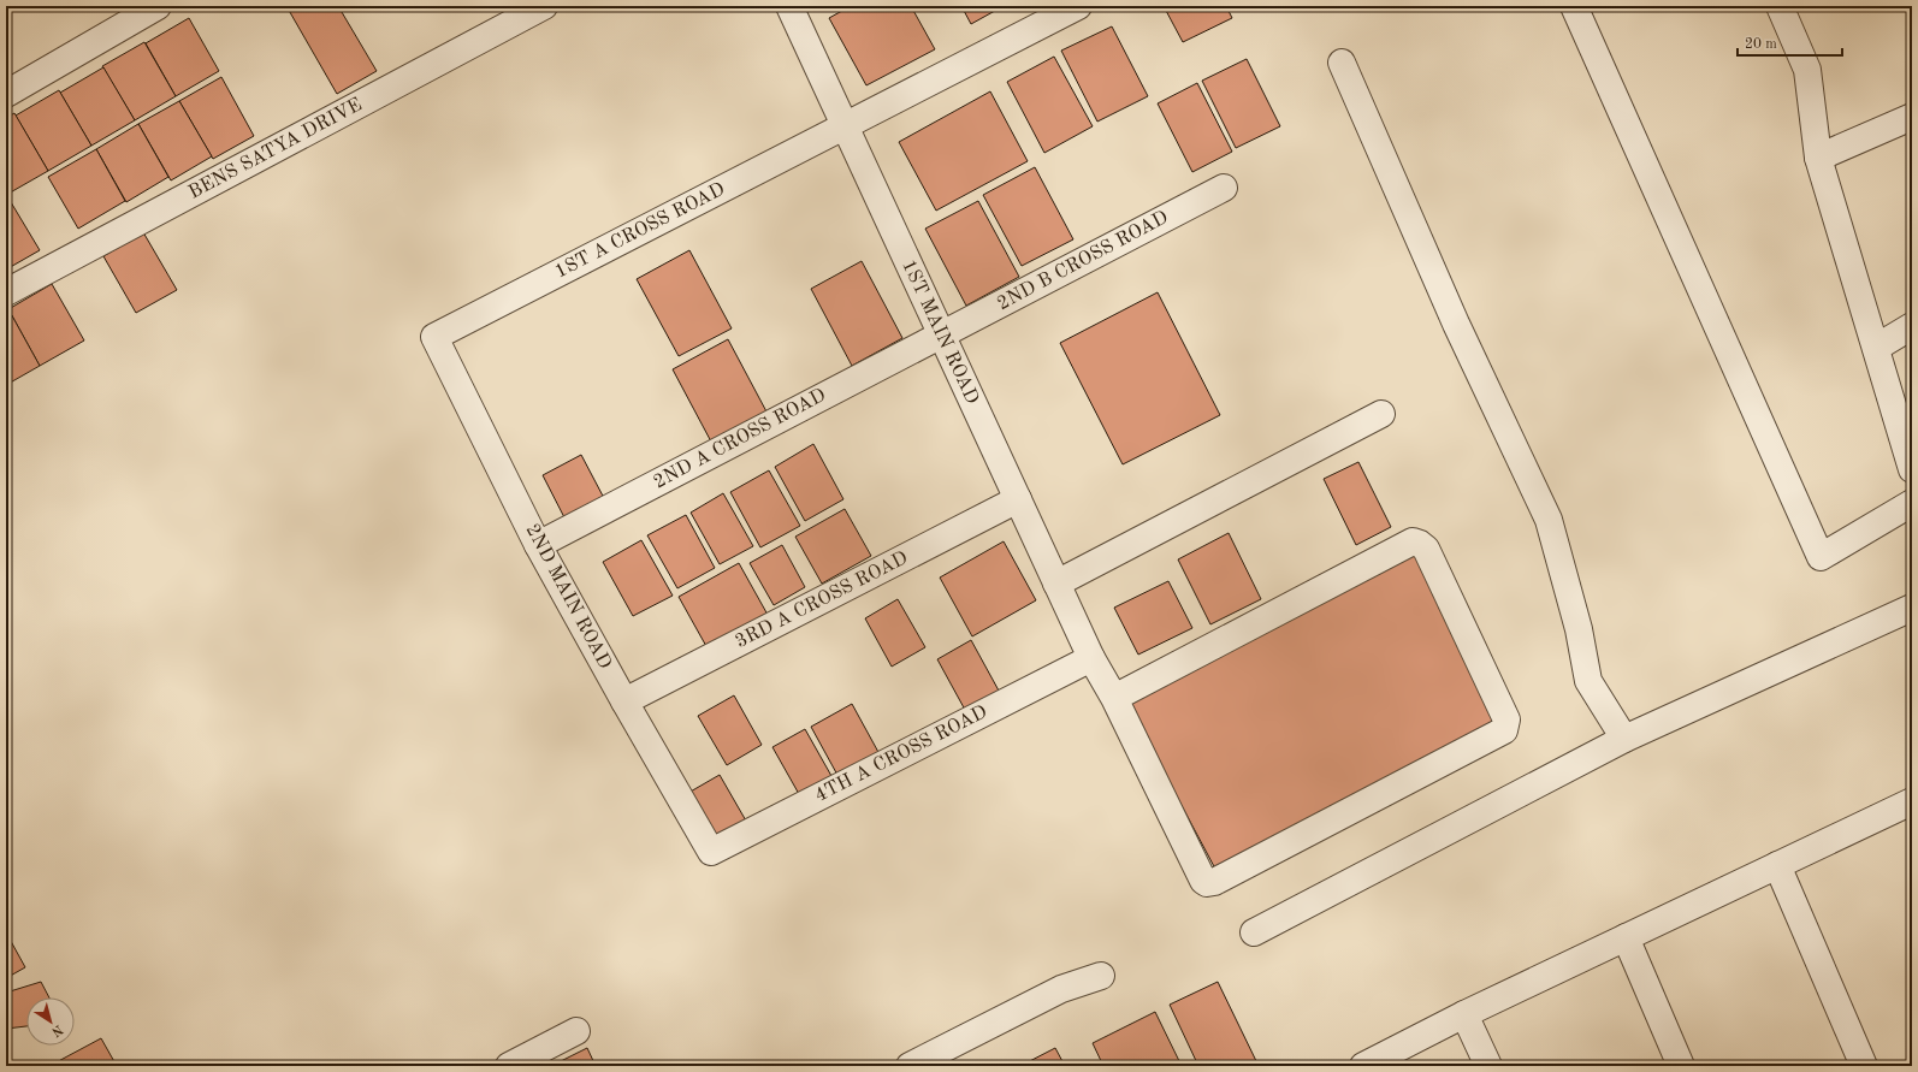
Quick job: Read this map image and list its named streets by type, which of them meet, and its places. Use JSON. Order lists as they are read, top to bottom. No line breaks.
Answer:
{"streets":{"street":["BENS SATYA DRIVE","1ST A CROSS ROAD","2ND B CROSS ROAD","1ST MAIN ROAD","2ND A CROSS ROAD","2ND MAIN ROAD","3RD A CROSS ROAD","4TH A CROSS ROAD"]},"crossings":[["1ST A CROSS ROAD","1ST MAIN ROAD"],["1ST A CROSS ROAD","2ND MAIN ROAD"],["2ND B CROSS ROAD","1ST MAIN ROAD"],["2ND B CROSS ROAD","2ND A CROSS ROAD"],["1ST MAIN ROAD","2ND A CROSS ROAD"],["1ST MAIN ROAD","3RD A CROSS ROAD"],["1ST MAIN ROAD","4TH A CROSS ROAD"],["2ND A CROSS ROAD","2ND MAIN ROAD"],["2ND MAIN ROAD","3RD A CROSS ROAD"],["2ND MAIN ROAD","4TH A CROSS ROAD"]],"scale_bar":"20 m","north":"bottom right"}
